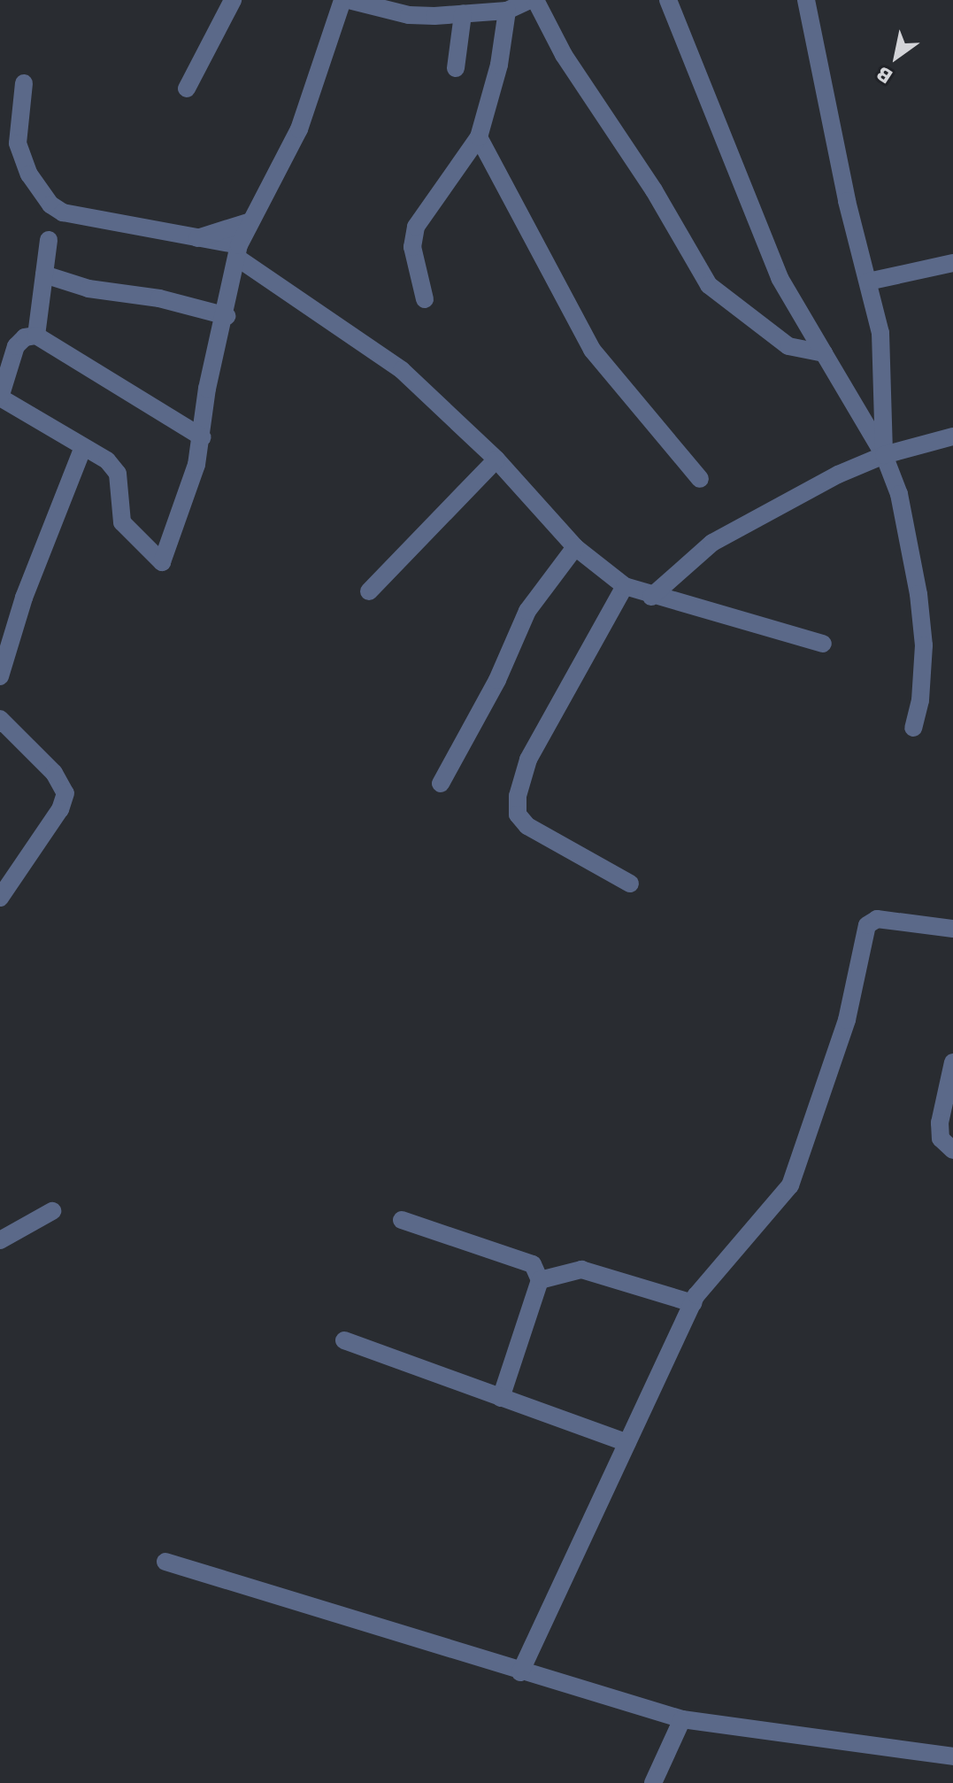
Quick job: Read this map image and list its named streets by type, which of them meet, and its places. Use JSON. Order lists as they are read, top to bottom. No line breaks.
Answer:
{"north":"bottom left"}
